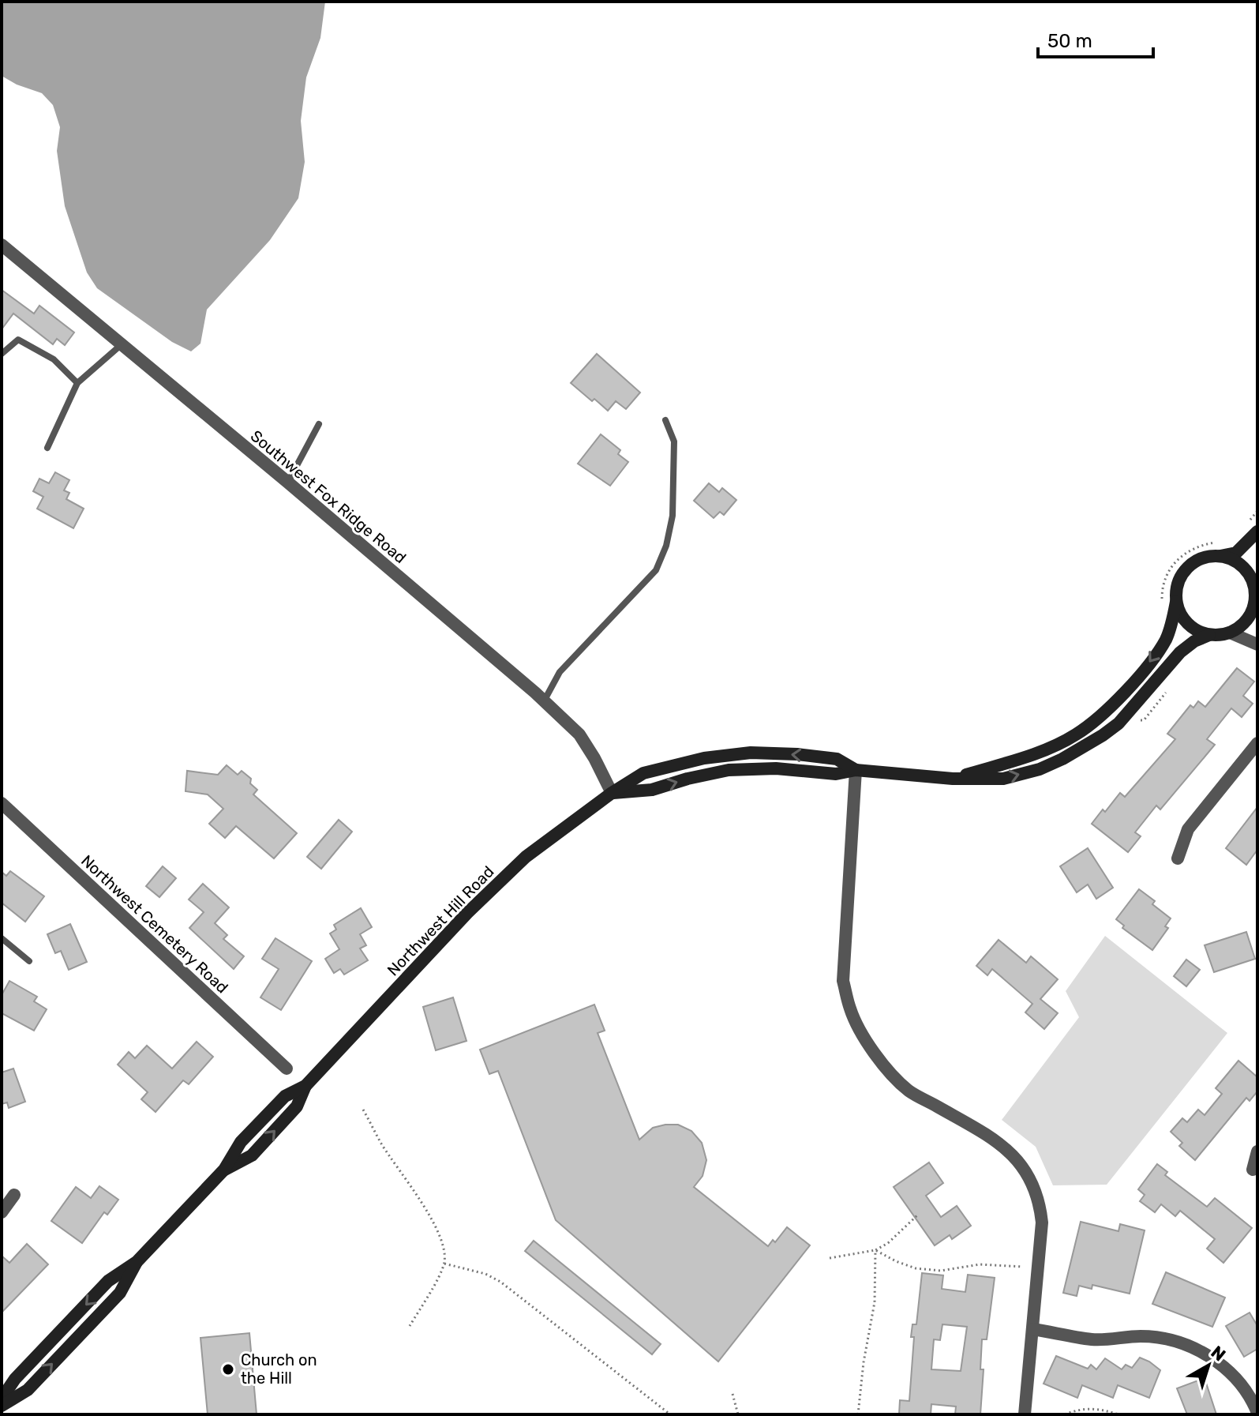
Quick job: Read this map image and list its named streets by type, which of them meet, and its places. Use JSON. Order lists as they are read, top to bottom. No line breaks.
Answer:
{"streets":{"main road":["Northwest Hill Road"],"street":["Southwest Fox Ridge Road","Northwest Cemetery Road"]},"crossings":[["Southwest Fox Ridge Road","Northwest Hill Road"]],"places":["Church on the Hill"],"scale_bar":"50 m","north":"top right"}
